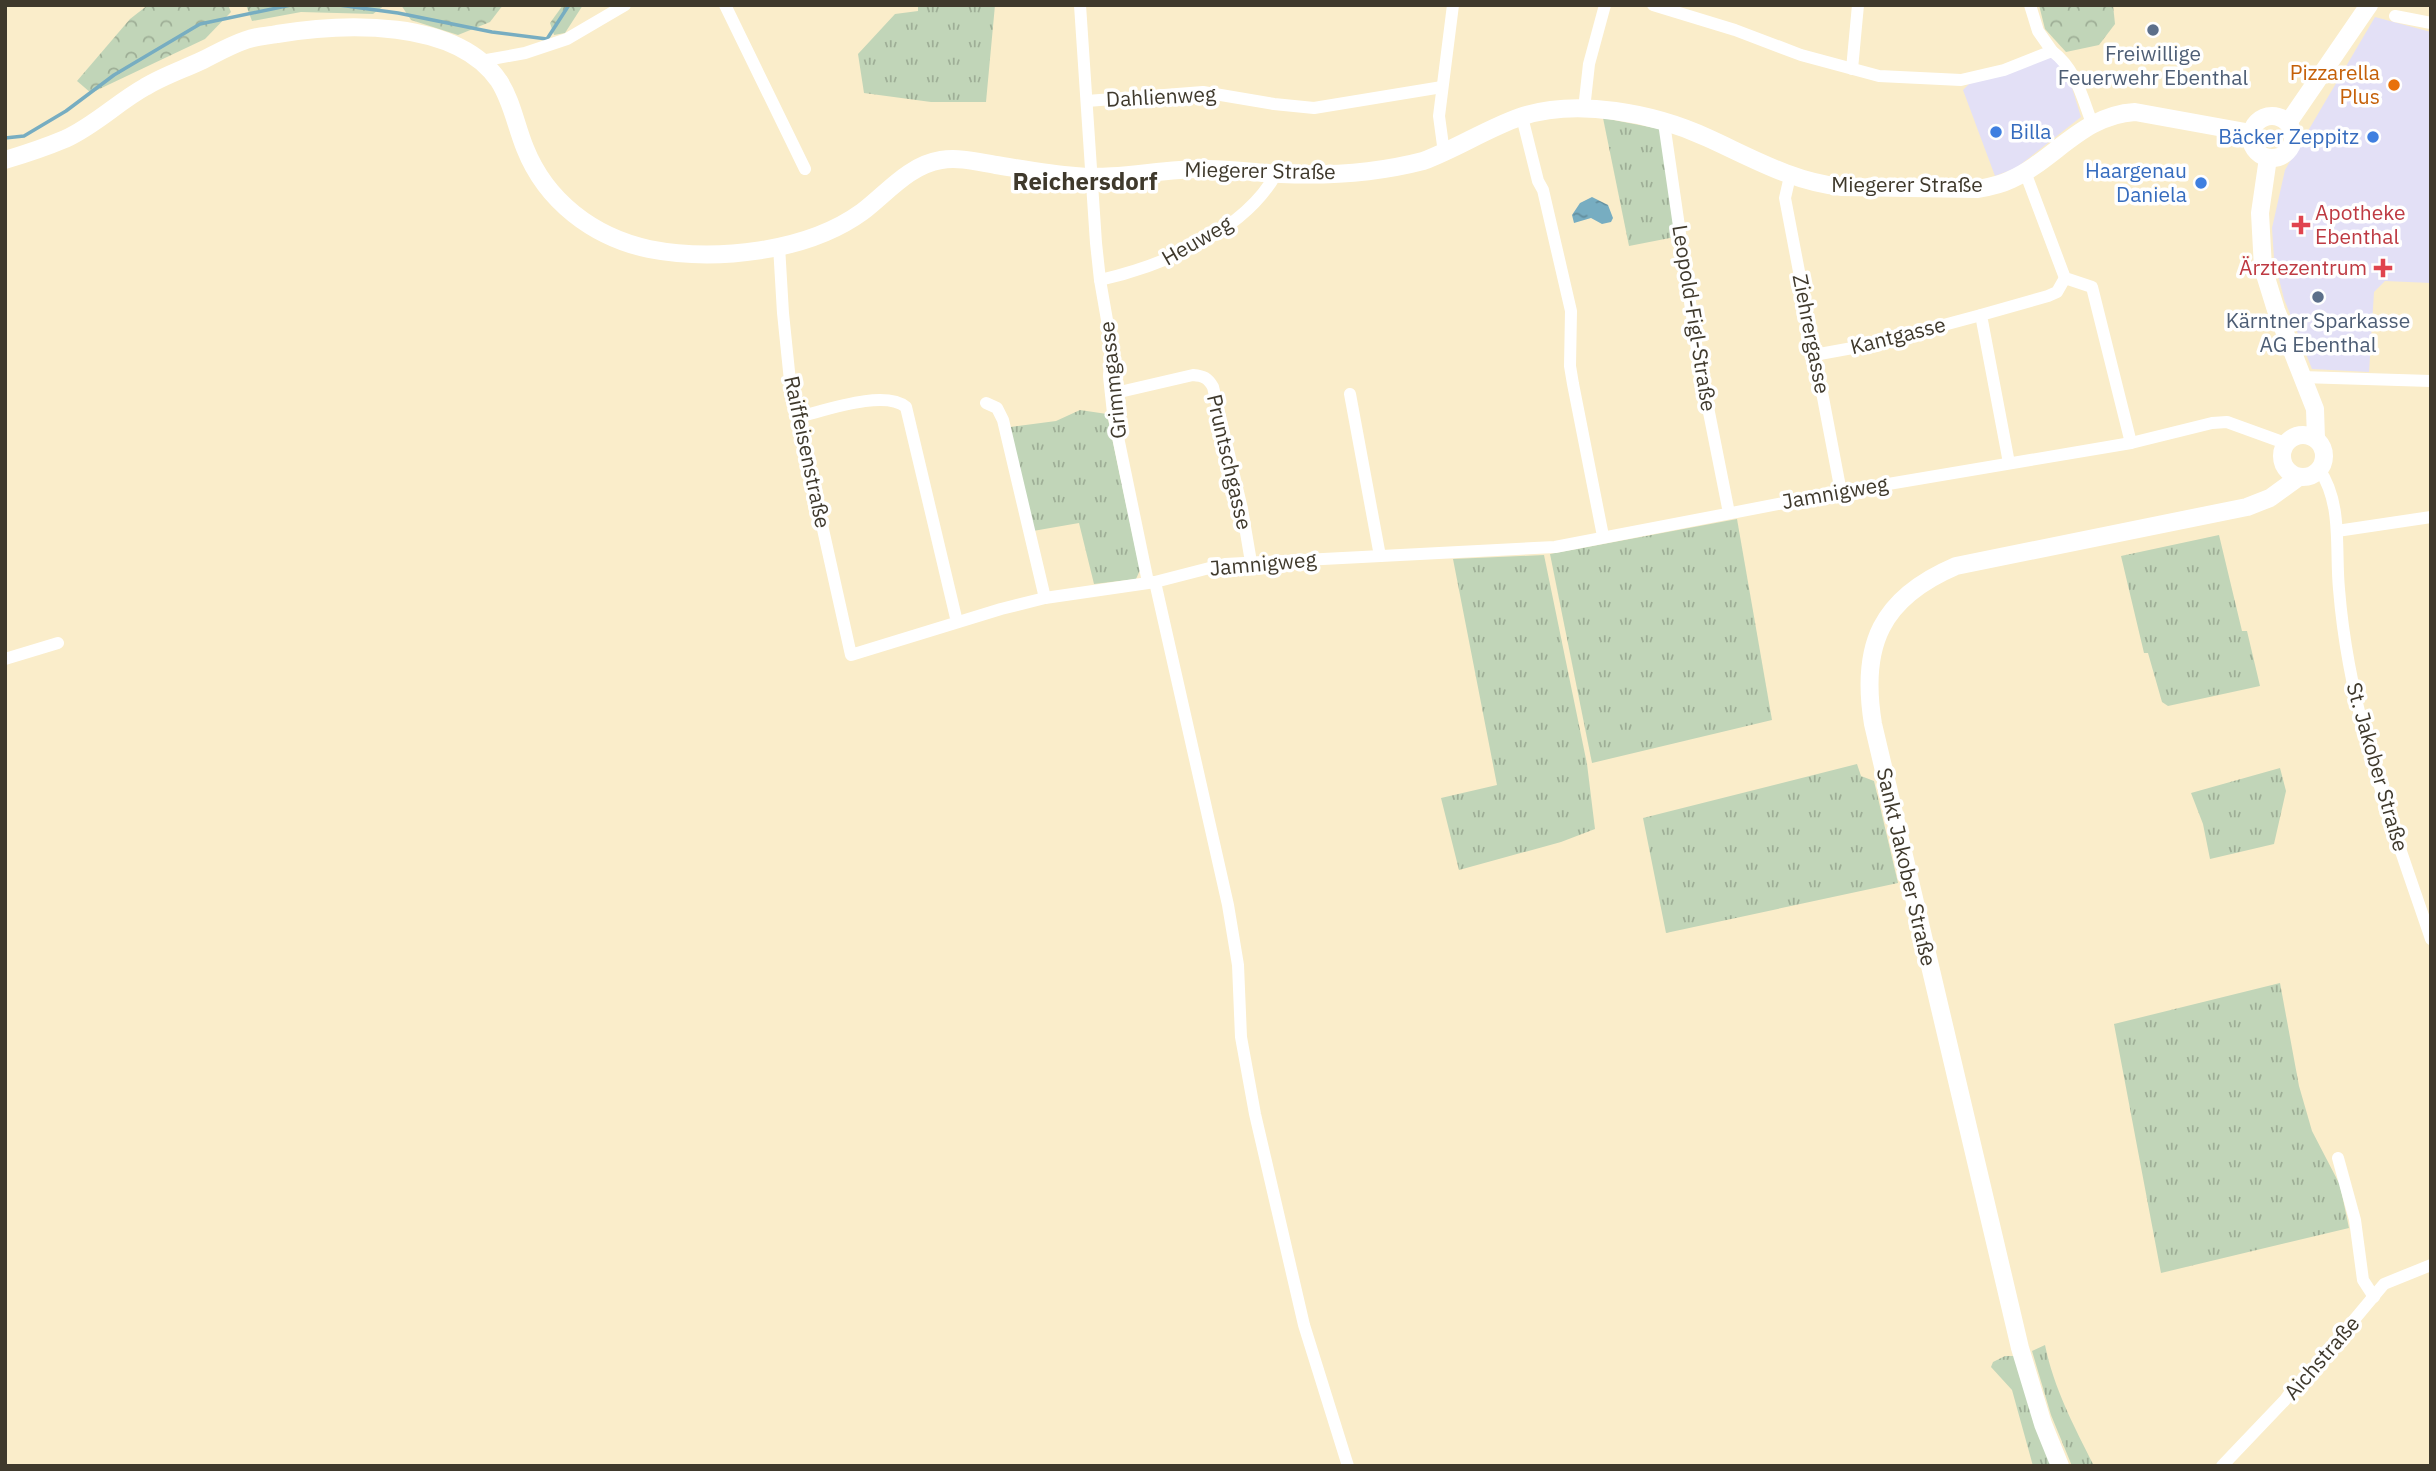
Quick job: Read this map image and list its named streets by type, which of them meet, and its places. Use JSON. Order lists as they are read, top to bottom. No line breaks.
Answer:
{"streets":{"main road":["Miegerer Straße","Sankt Jakober Straße"],"street":["Dahlienweg","Heuweg","Leopold-Figl-Straße","Ziehrergasse","Kantgasse","Grimmgasse","Raiffeisenstraße","Pruntschgasse","Jamnigweg","St. Jakober Straße","Aichstraße"]},"crossings":[["Dahlienweg","Grimmgasse"],["Miegerer Straße","Heuweg"],["Miegerer Straße","Leopold-Figl-Straße"],["Miegerer Straße","Ziehrergasse"],["Miegerer Straße","Grimmgasse"],["Miegerer Straße","Raiffeisenstraße"],["Heuweg","Grimmgasse"],["Leopold-Figl-Straße","Jamnigweg"],["Ziehrergasse","Kantgasse"],["Ziehrergasse","Jamnigweg"],["Grimmgasse","Pruntschgasse"],["Grimmgasse","Jamnigweg"],["Raiffeisenstraße","Jamnigweg"],["Pruntschgasse","Jamnigweg"],["Jamnigweg","St. Jakober Straße"],["Jamnigweg","Sankt Jakober Straße"],["St. Jakober Straße","Sankt Jakober Straße"]],"districts":["Reichersdorf"],"places":{"other":["Freiwillige Feuerwehr Ebenthal","Pizzarella Plus","Billa","Bäcker Zeppitz","Haargenau Daniela","Kärntner Sparkasse AG Ebenthal"],"health":["Apotheke Ebenthal","Ärztezentrum"]}}
